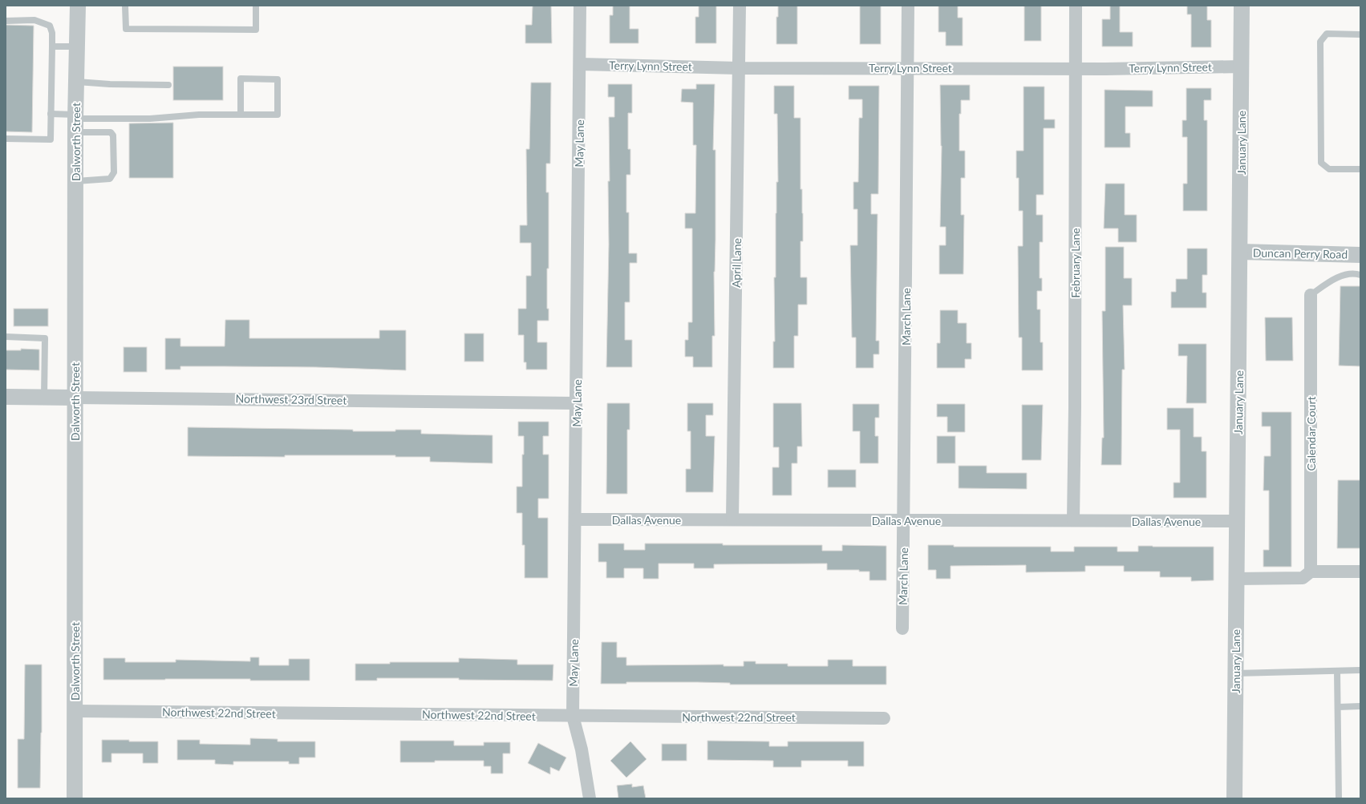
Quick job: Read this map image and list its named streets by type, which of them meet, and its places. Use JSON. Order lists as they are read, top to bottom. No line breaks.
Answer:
{"streets":{"street":["Terry Lynn Street","Dalworth Street","January Lane","May Lane","Duncan Perry Road","April Lane","February Lane","March Lane","Northwest 23rd Street","Calendar Court","Dallas Avenue","Northwest 22nd Street"]},"crossings":[["Terry Lynn Street","January Lane"],["Terry Lynn Street","May Lane"],["Terry Lynn Street","April Lane"],["Terry Lynn Street","February Lane"],["Terry Lynn Street","March Lane"],["Dalworth Street","Northwest 23rd Street"],["Dalworth Street","Northwest 22nd Street"],["January Lane","Duncan Perry Road"],["January Lane","Dallas Avenue"],["May Lane","Northwest 23rd Street"],["May Lane","Dallas Avenue"],["May Lane","Northwest 22nd Street"],["April Lane","Dallas Avenue"],["February Lane","Dallas Avenue"],["March Lane","Dallas Avenue"]]}
